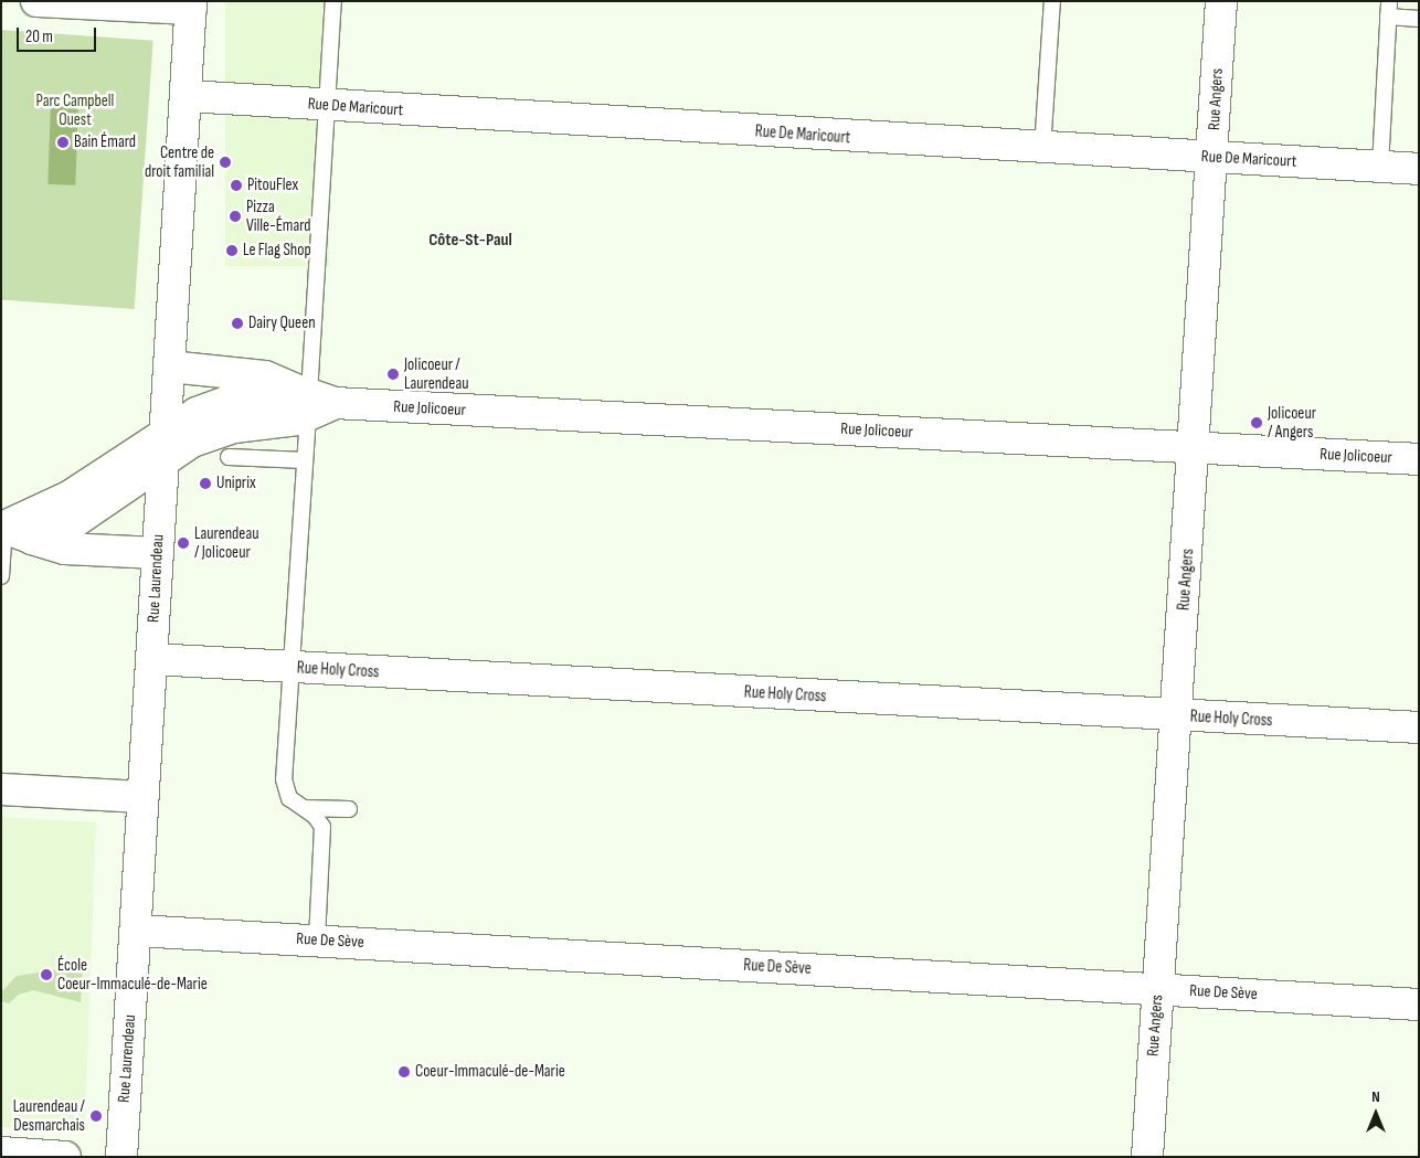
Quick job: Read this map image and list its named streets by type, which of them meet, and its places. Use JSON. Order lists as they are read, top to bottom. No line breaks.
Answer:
{"streets":{"street":["Rue Angers","Rue De Maricourt","Rue Jolicoeur","Rue Laurendeau","Rue Holy Cross","Rue De Sève"]},"crossings":[["Rue Angers","Rue De Maricourt"],["Rue Angers","Rue Jolicoeur"],["Rue Angers","Rue Holy Cross"],["Rue Angers","Rue De Sève"],["Rue De Maricourt","Rue Laurendeau"],["Rue Jolicoeur","Rue Laurendeau"],["Rue Laurendeau","Rue Holy Cross"],["Rue Laurendeau","Rue De Sève"]],"districts":["Côte-St-Paul"],"parks":["Parc Campbell Ouest"],"places":["Bain Émard","Centre de droit familial","PitouFlex","Pizza Ville-Émard","Le Flag Shop","Dairy Queen","Jolicoeur / Laurendeau","Jolicoeur / Angers","Uniprix","Laurendeau / Jolicoeur","École Coeur-Immaculé-de-Marie","Coeur-Immaculé-de-Marie","Laurendeau / Desmarchais"],"scale_bar":"20 m","north":"top"}
